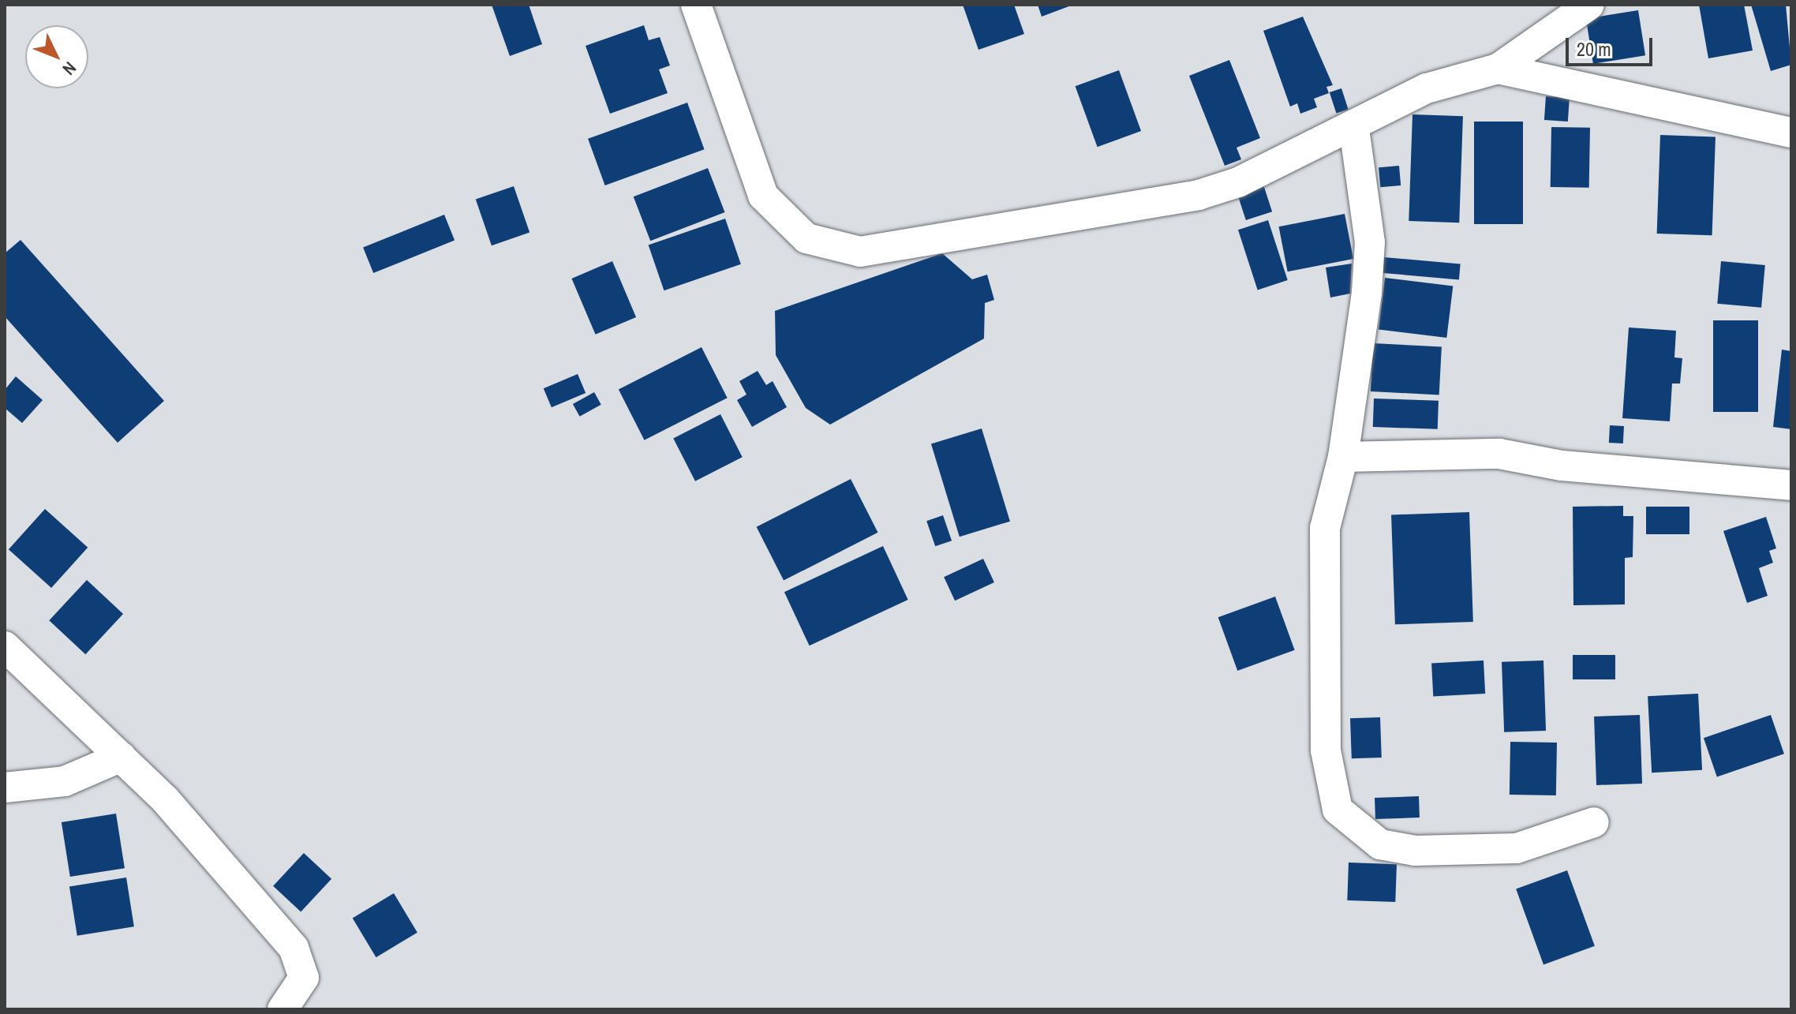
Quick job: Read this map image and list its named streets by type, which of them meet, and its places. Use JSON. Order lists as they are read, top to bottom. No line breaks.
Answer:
{"scale_bar":"20 m","north":"bottom right"}
